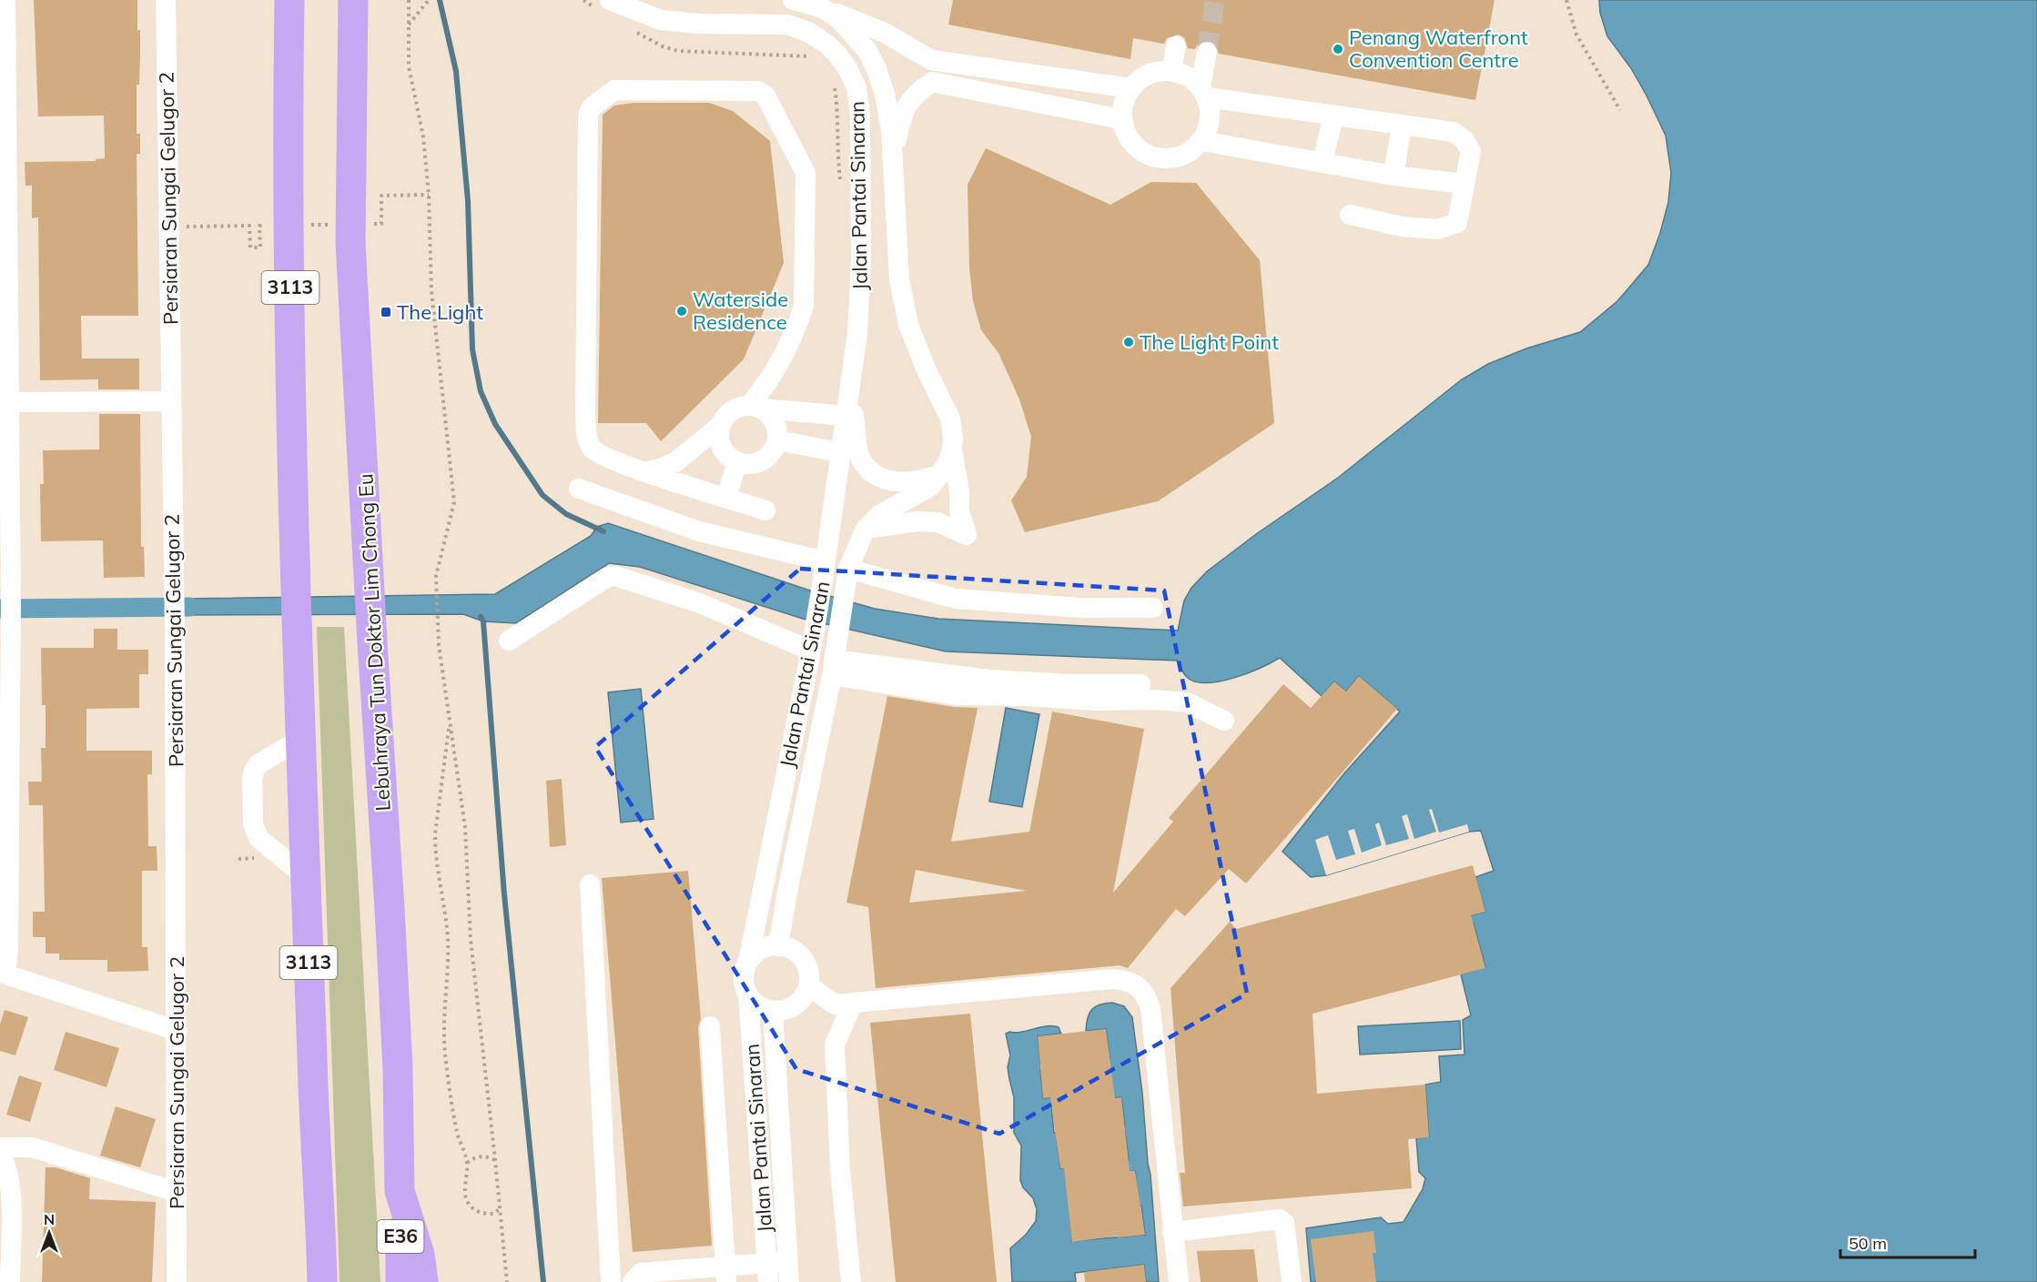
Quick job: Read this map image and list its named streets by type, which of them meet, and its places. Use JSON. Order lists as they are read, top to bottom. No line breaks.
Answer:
{"streets":{"highway":["3113","Lebuhraya Tun Doktor Lim Chong Eu","E36"],"street":["Jalan Pantai Sinaran","Persiaran Sungai Gelugor 2"]},"crossings":[["Lebuhraya Tun Doktor Lim Chong Eu","E36"]],"places":{"other":["Penang Waterfront Convention Centre","Waterside Residence","The Light Point"],"transit":["The Light"]},"scale_bar":"50 m","north":"top"}
